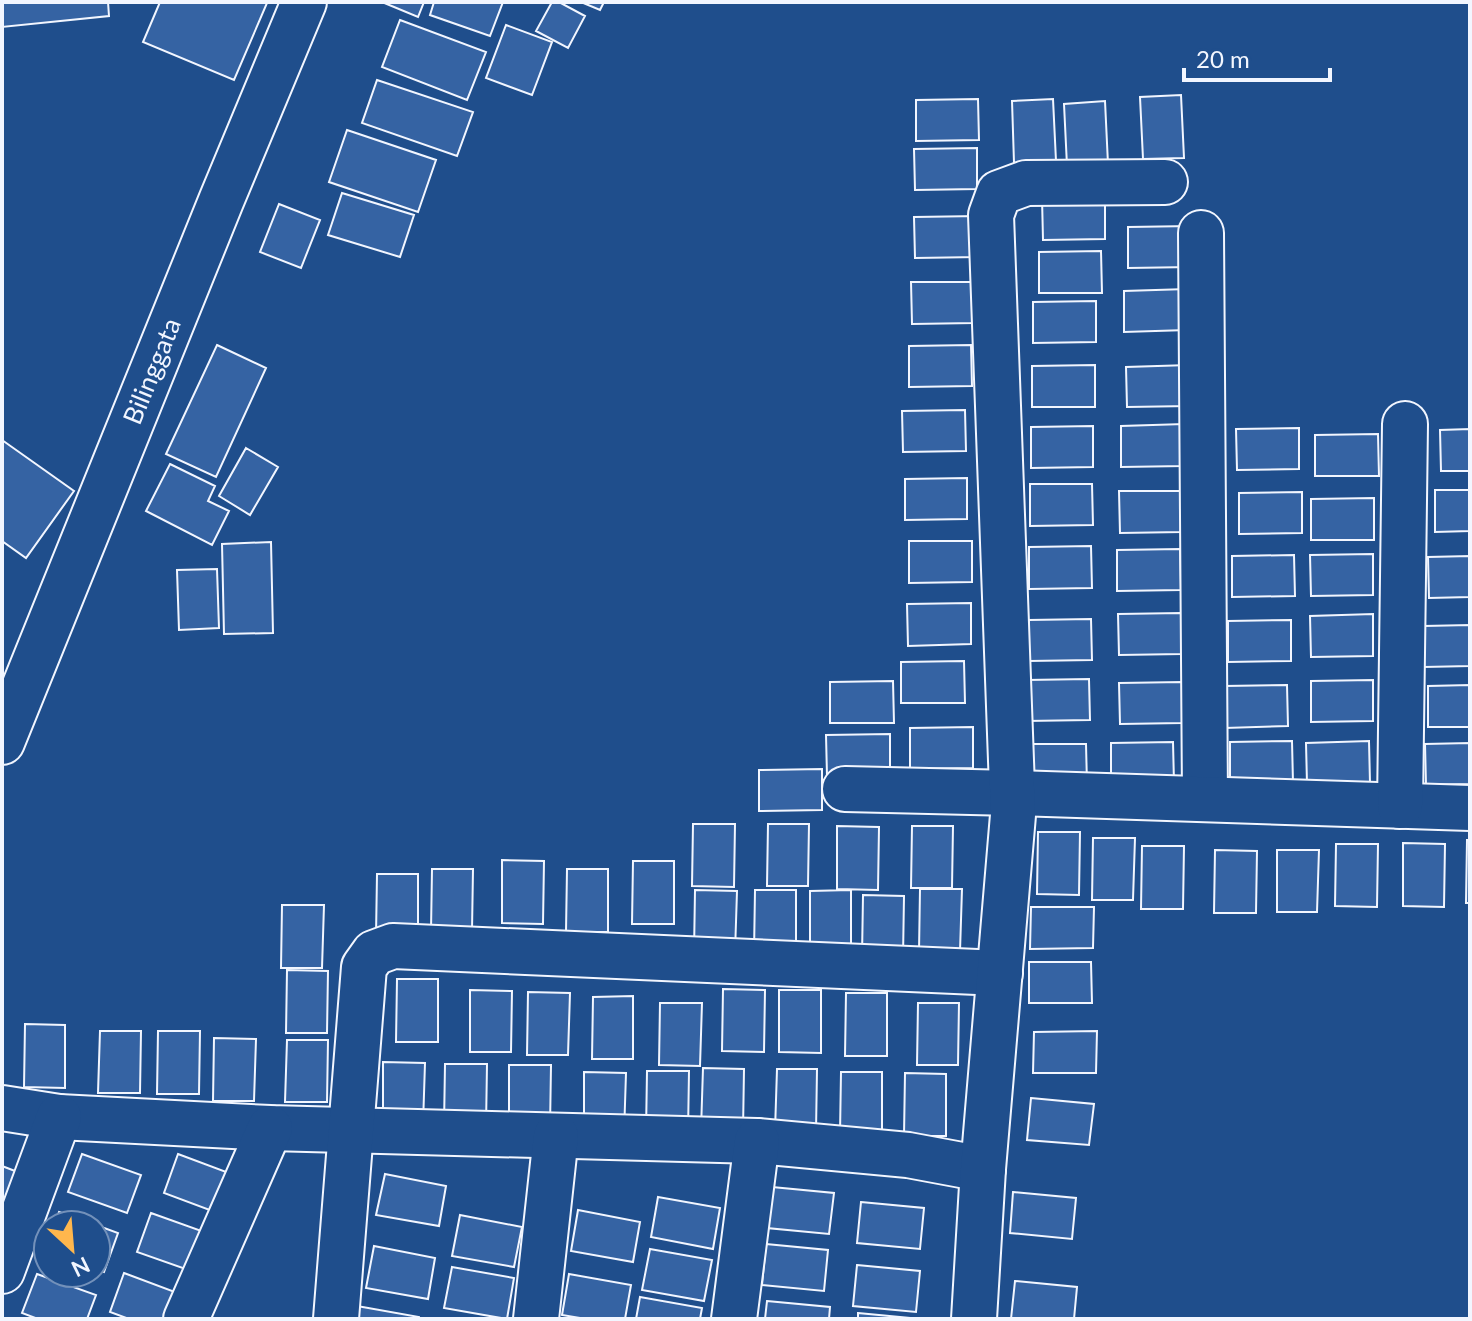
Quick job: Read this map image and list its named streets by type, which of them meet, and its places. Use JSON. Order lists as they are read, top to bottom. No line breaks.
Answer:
{"streets":{"street":["Bilinggata"]},"scale_bar":"20 m","north":"bottom right"}
